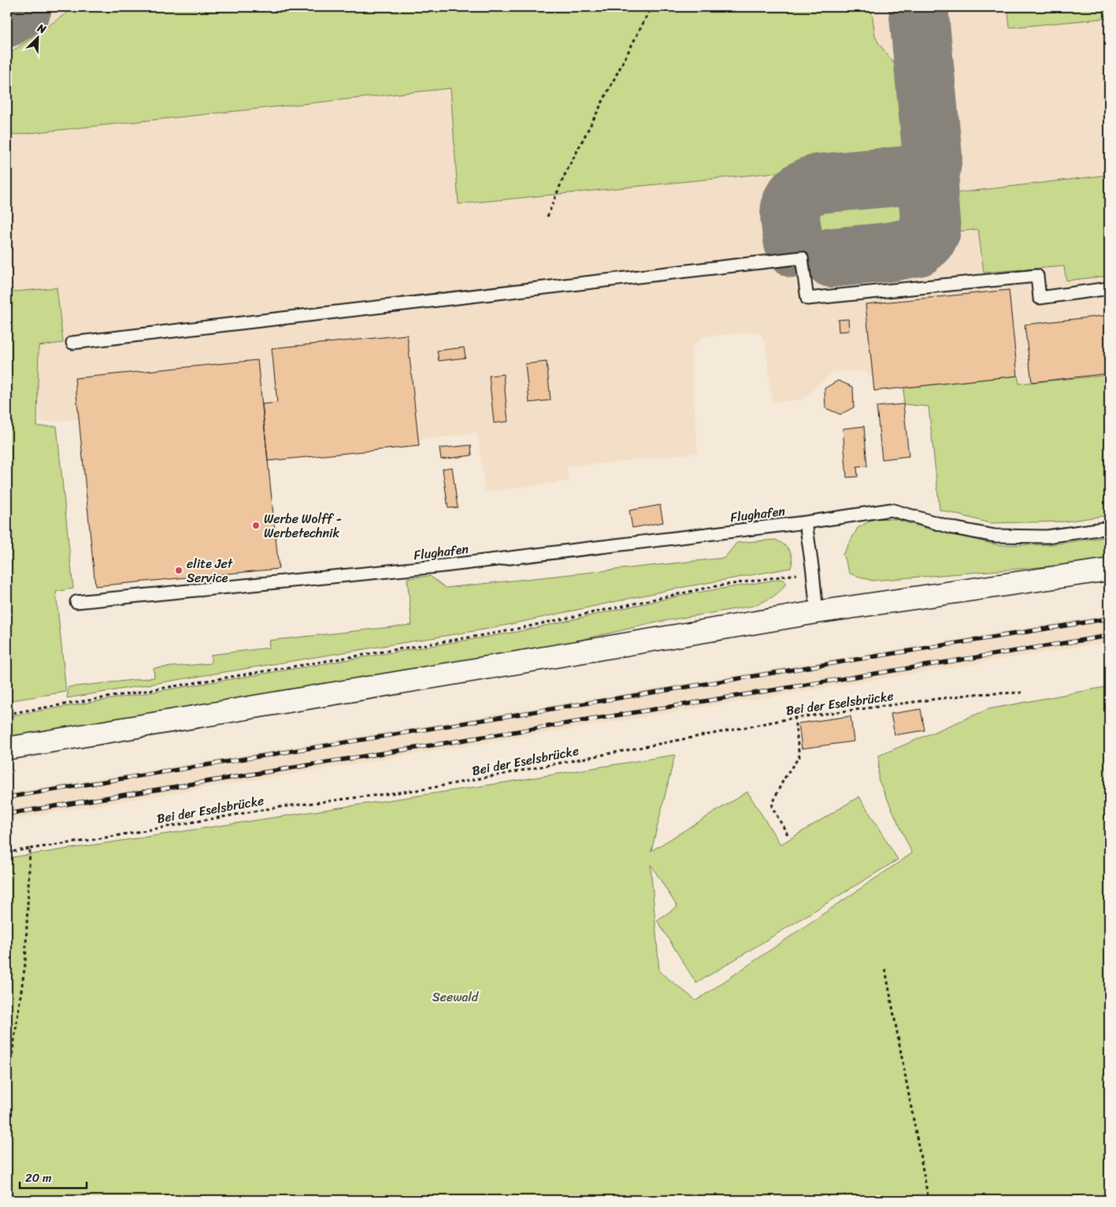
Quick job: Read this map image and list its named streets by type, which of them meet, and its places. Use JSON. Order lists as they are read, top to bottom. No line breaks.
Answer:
{"streets":{"lane":["Flughafen"],"path":["Bei der Eselsbrücke"]},"parks":["Seewald"],"places":["Werbe Wolff - Werbetechnik","elite Jet Service"],"scale_bar":"20 m","north":"top right"}
